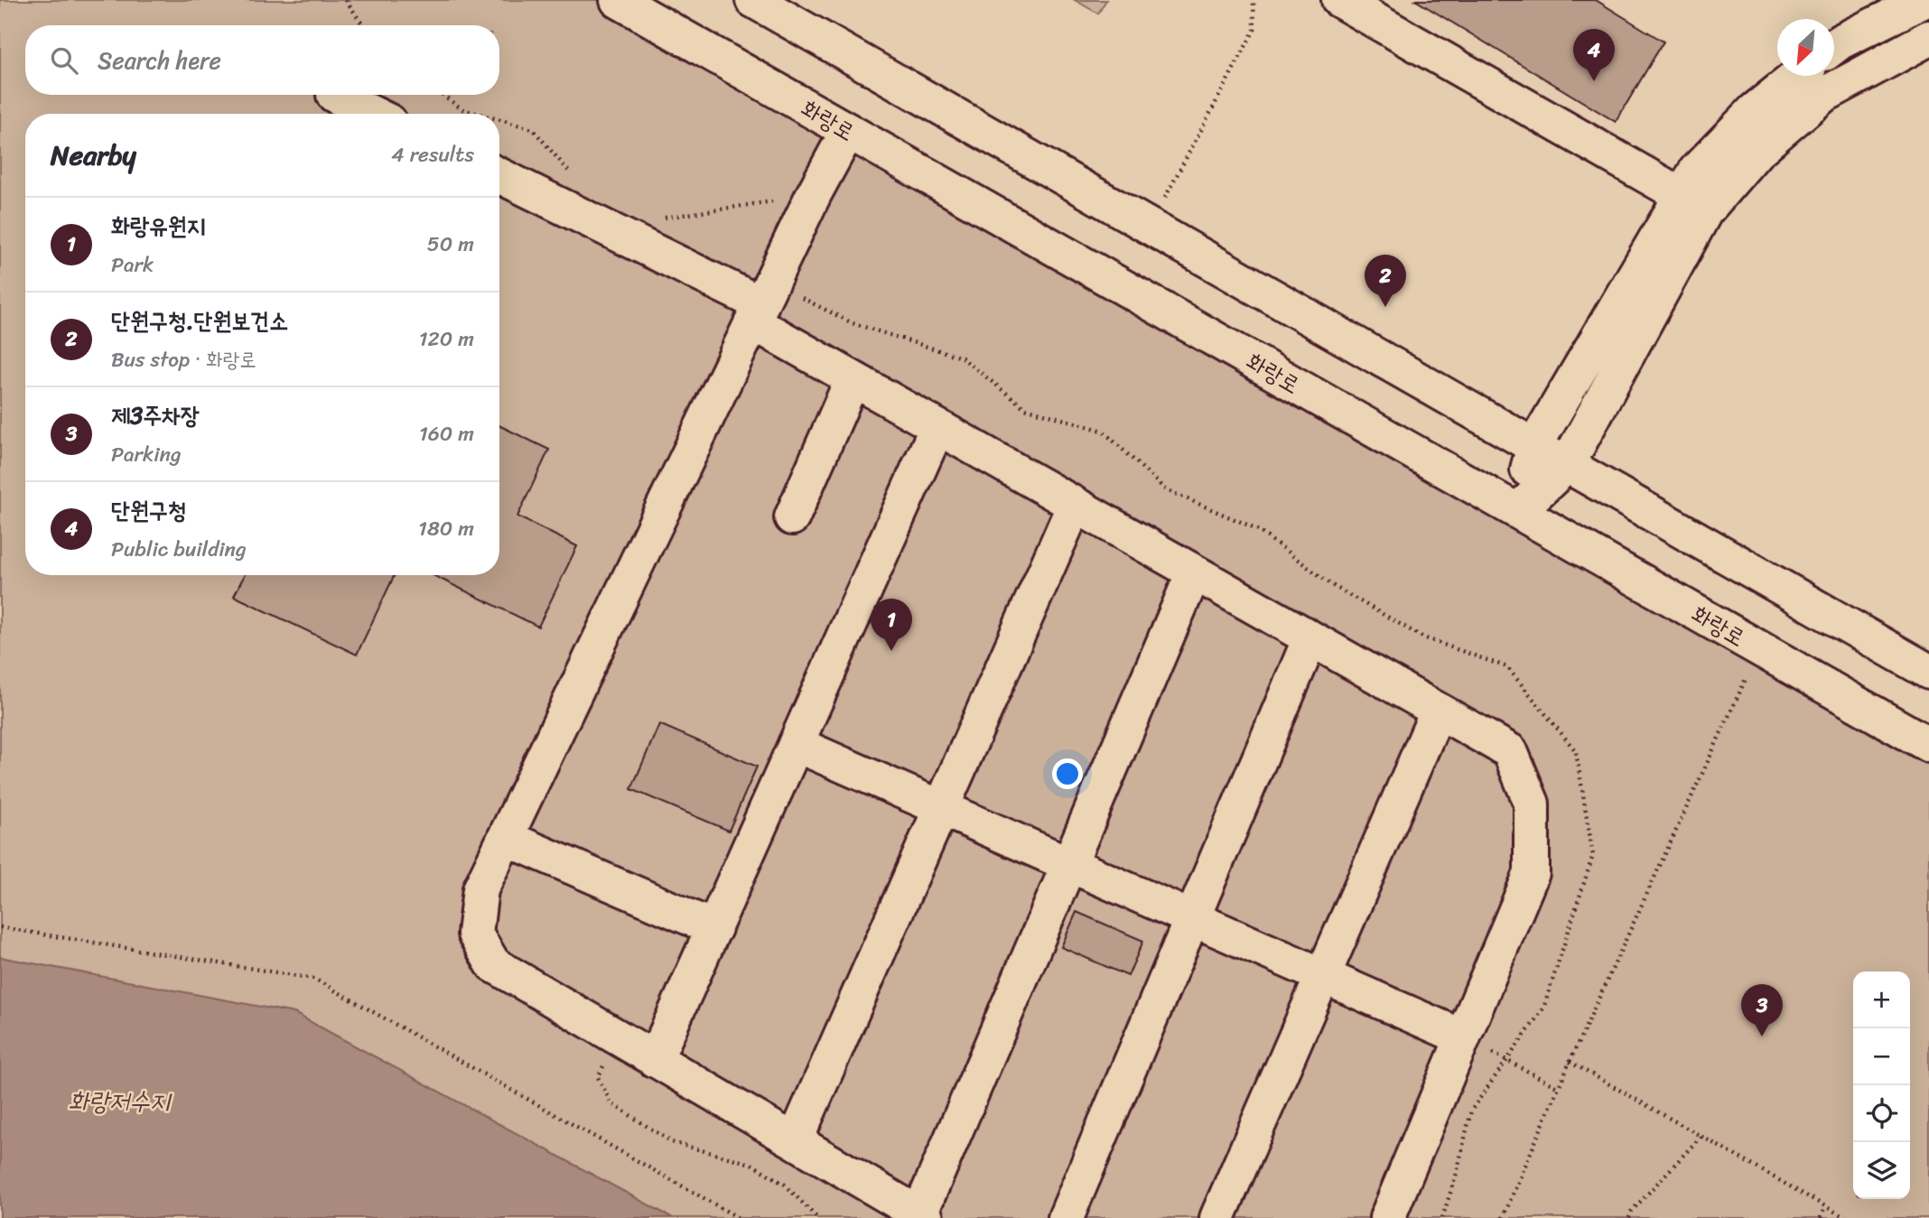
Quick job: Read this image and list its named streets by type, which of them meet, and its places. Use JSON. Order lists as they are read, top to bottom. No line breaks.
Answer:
{"streets":{"street":["화랑로"]},"water":["화랑저수지"],"north":"bottom left","page":{"search":"Search here","pins":["4","2","1","3"],"heading":["Nearby","4 results"],"list":[{"mark":"1","name":"화랑유원지","note":"Park","value":"50 m"},{"mark":"2","name":"단원구청.단원보건소","note":"Bus stop · 화랑로","value":"120 m"},{"mark":"3","name":"제3주차장","note":"Parking","value":"160 m"},{"mark":"4","name":"단원구청","note":"Public building","value":"180 m"}],"map_buttons":["+","−"]}}
